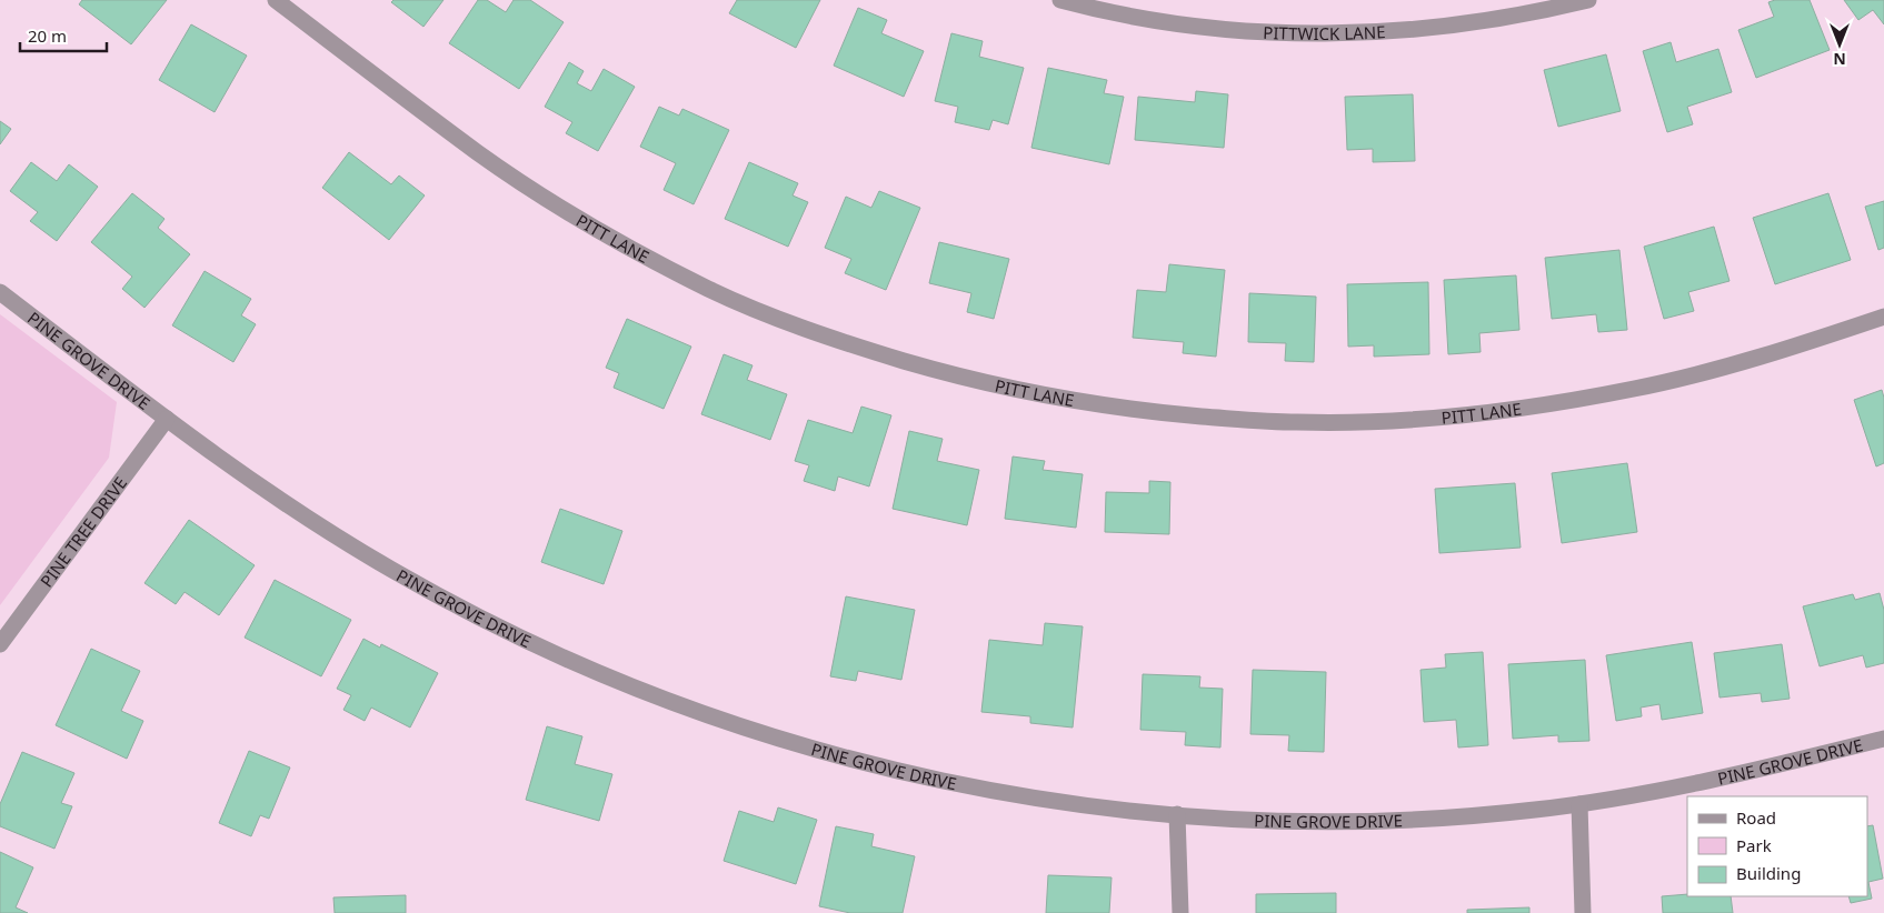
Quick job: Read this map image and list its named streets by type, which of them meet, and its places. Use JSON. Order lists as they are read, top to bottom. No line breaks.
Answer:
{"streets":{"street":["PITTWICK LANE","PITT LANE","PINE GROVE DRIVE","PINE TREE DRIVE"]},"crossings":[["PINE GROVE DRIVE","PINE TREE DRIVE"]],"legend":["Road","Park","Building"],"scale_bar":"20 m","north":"bottom"}
